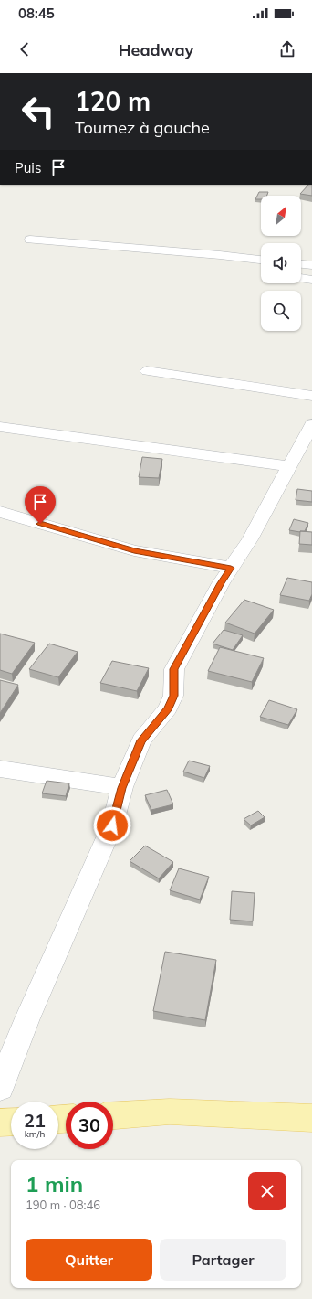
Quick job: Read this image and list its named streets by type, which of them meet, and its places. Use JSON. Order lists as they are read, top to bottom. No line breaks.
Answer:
{"north":"top right","page":{"status":"08:45","header":"Headway","turn":["120 m","Tournez à gauche"],"then":"Puis","speed":"21 km/h","limit":"30","heading":["1 min","190 m · 08:46"],"buttons":["Quitter","Partager"]}}
